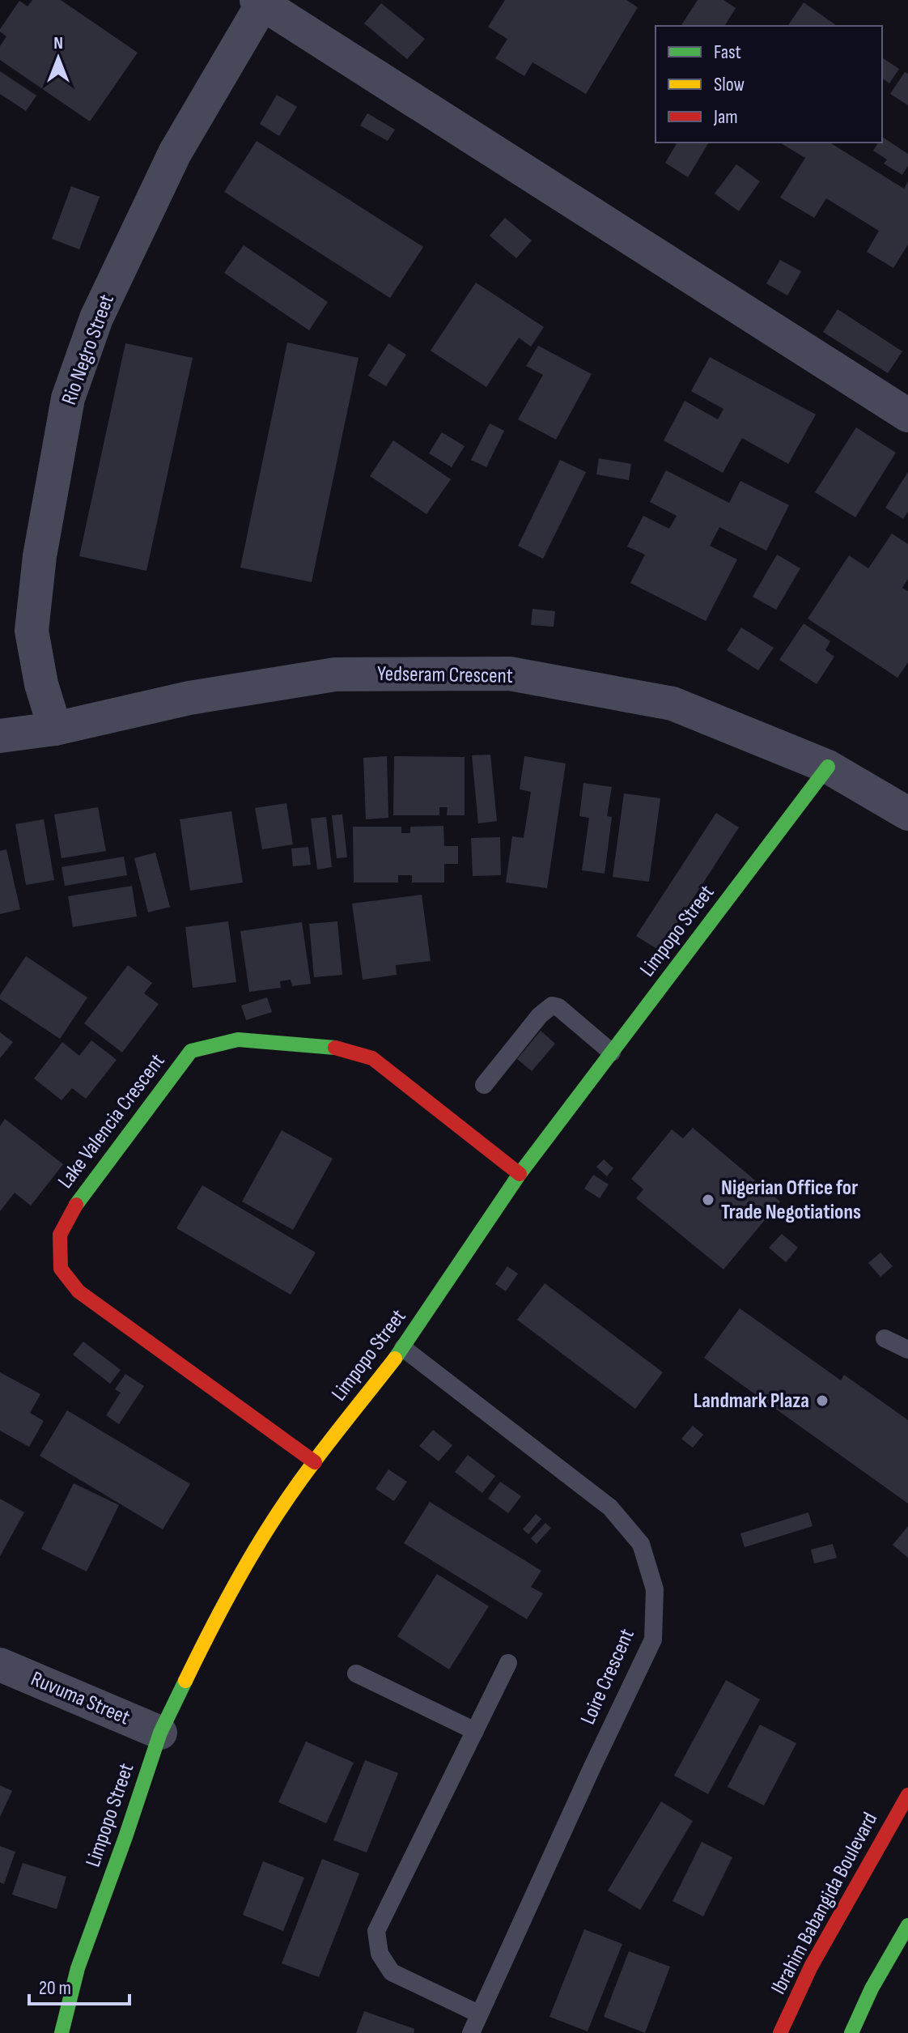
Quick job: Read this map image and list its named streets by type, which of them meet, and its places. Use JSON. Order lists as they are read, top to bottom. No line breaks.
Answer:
{"streets":{"street":["Rio Negro Street","Yedseram Crescent","Limpopo Street","Lake Valencia Crescent","Ruvuma Street","Ibrahim Babangida Boulevard"],"lane":["Loire Crescent"]},"crossings":[["Rio Negro Street","Yedseram Crescent"],["Yedseram Crescent","Limpopo Street"],["Limpopo Street","Lake Valencia Crescent"],["Limpopo Street","Loire Crescent"],["Limpopo Street","Ruvuma Street"]],"places":["Nigerian Office for Trade Negotiations","Landmark Plaza"],"legend":["Fast","Slow","Jam"],"scale_bar":"20 m","north":"top"}
